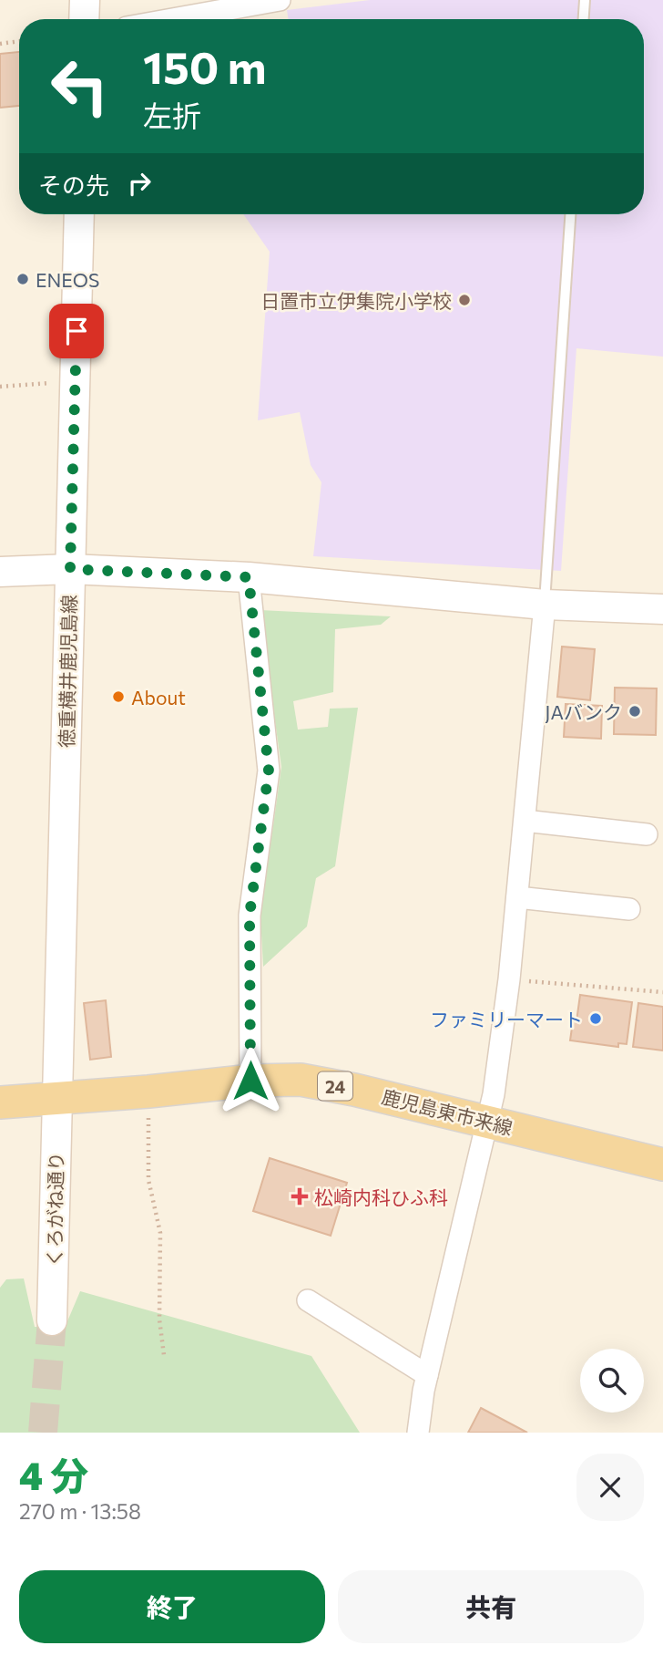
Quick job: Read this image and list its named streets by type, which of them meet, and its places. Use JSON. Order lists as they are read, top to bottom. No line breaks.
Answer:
{"streets":{"main road":["徳重横井鹿児島線","24","鹿児島東市来線","くろがね通り"]},"crossings":[["徳重横井鹿児島線","鹿児島東市来線"],["徳重横井鹿児島線","くろがね通り"],["鹿児島東市来線","くろがね通り"]],"places":{"other":["ENEOS","日置市立伊集院小学校","About","JAバンク","ファミリーマート"],"health":["松崎内科ひふ科"]},"page":{"turn":["150 m","左折"],"then":"その先","heading":["4 分","270 m · 13:58"],"buttons":["終了","共有"]}}
